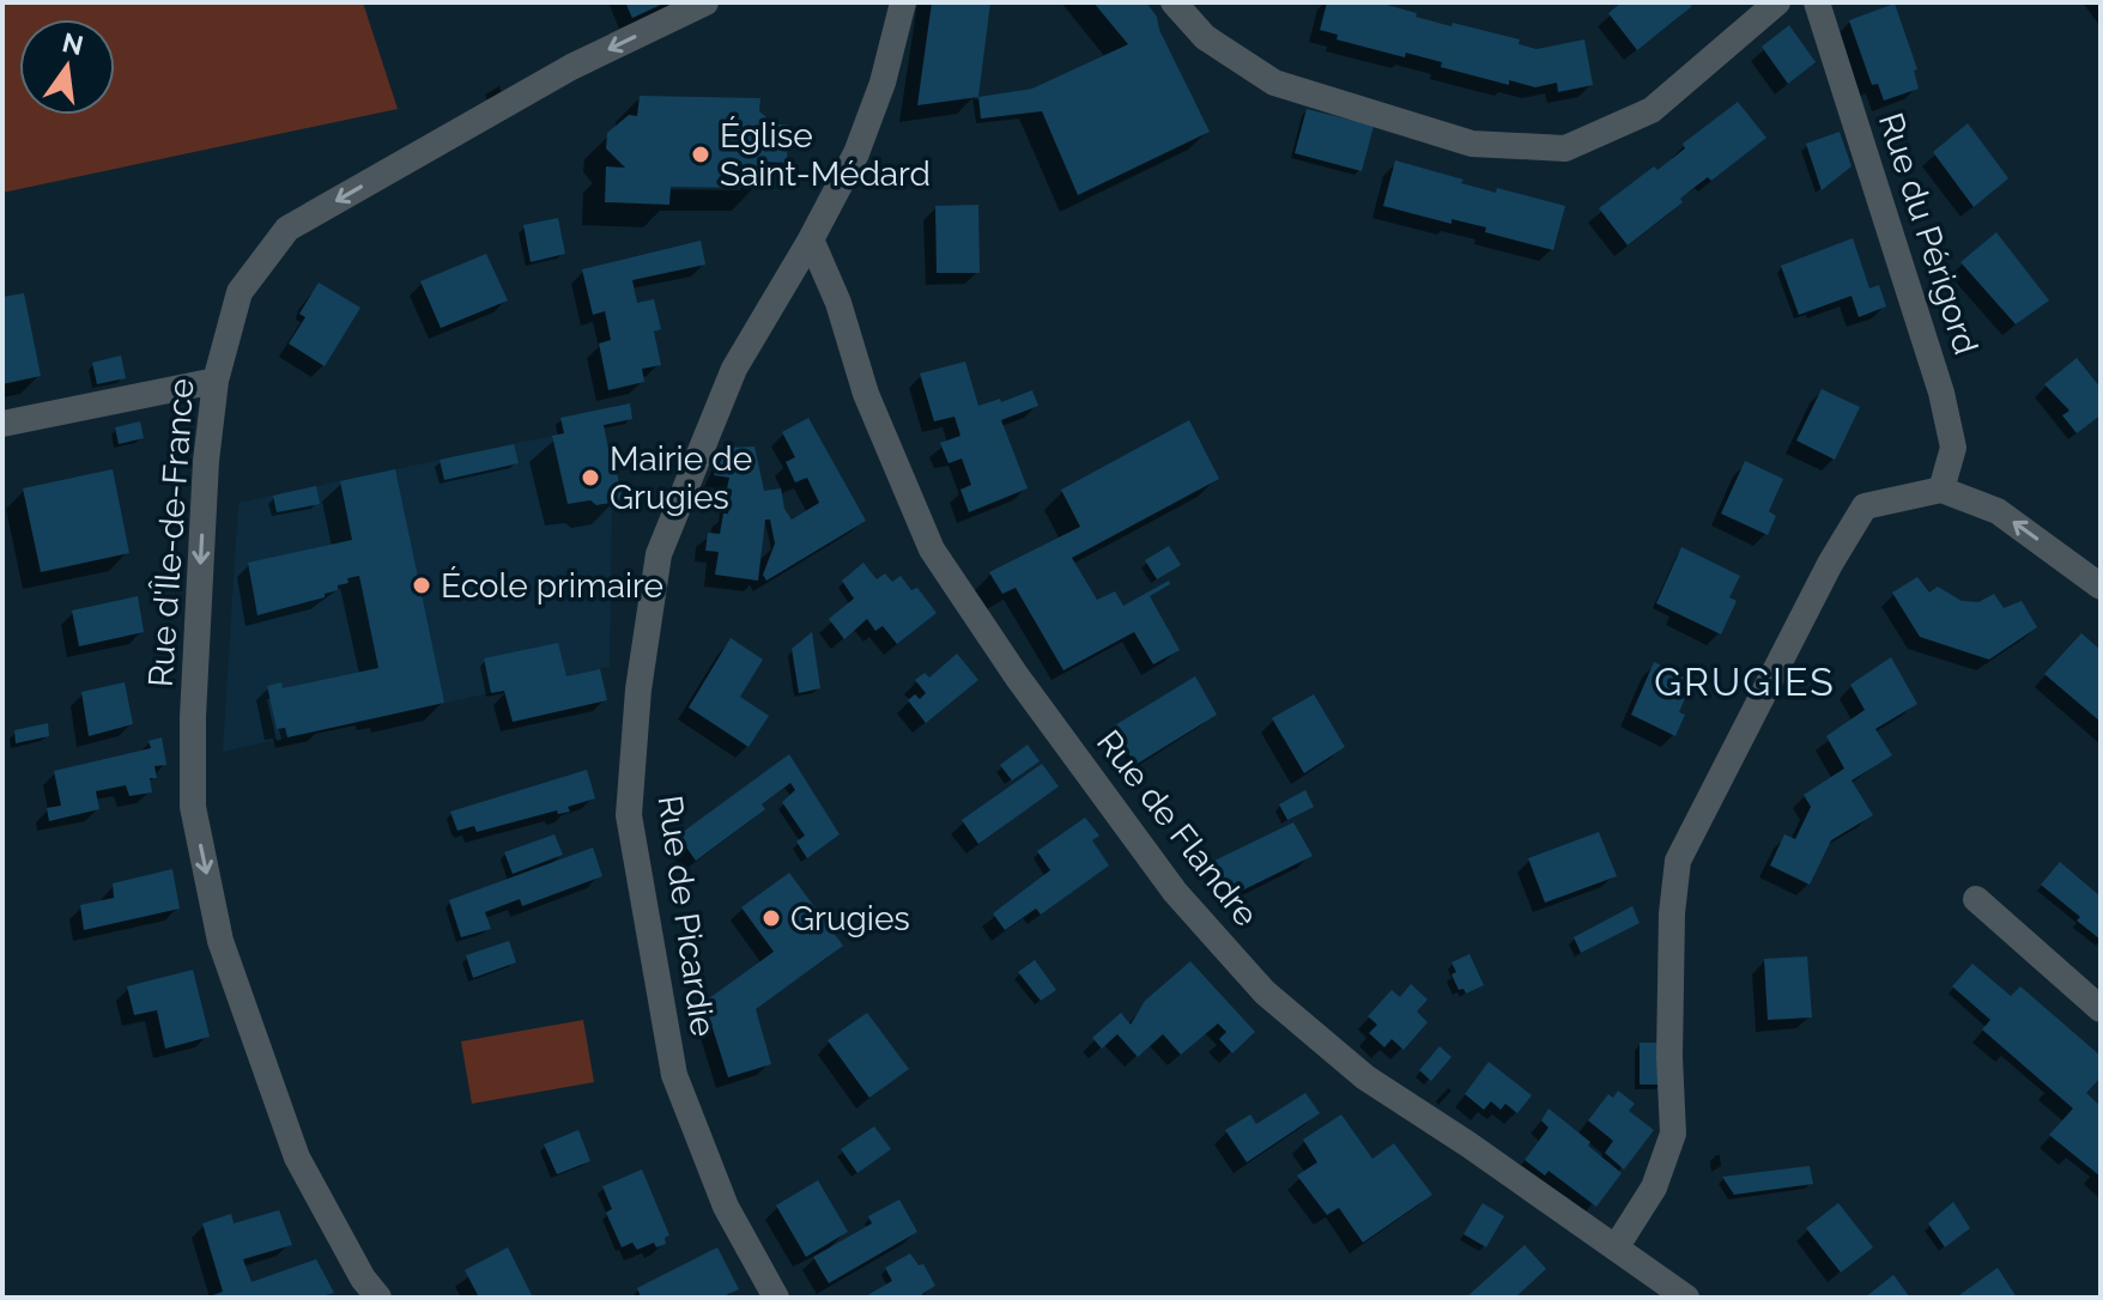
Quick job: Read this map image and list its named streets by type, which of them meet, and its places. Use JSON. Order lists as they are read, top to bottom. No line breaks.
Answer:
{"streets":{"street":["Rue du Périgord","Rue d'Île-de-France","Rue de Flandre","Rue de Picardie"]},"crossings":[["Rue de Flandre","Rue de Picardie"]],"one_way":["Rue d'Île-de-France"],"districts":["GRUGIES"],"places":["Église Saint-Médard","Mairie de Grugies","École primaire","Grugies"],"north":"top"}
